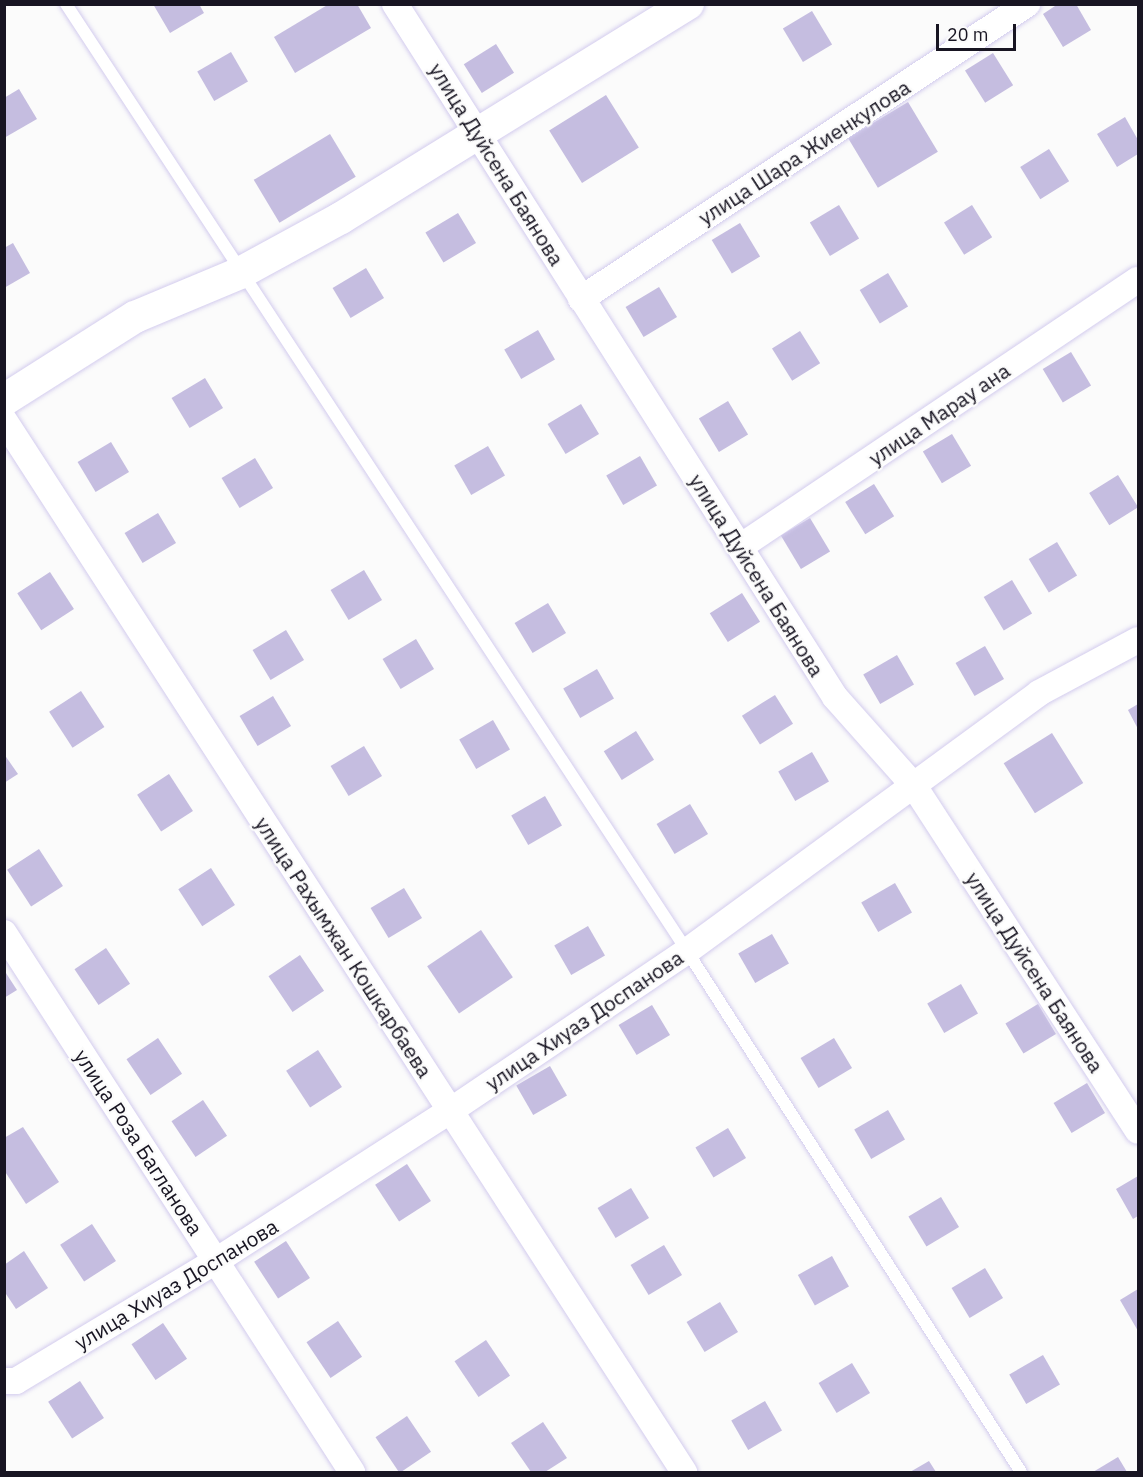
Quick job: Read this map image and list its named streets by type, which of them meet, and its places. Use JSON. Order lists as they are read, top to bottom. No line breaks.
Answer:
{"streets":{"street":["улица Шара Жиенкулова","улица Дуйсена Баянова","улица Марау ана","улица Рахымжан Кошкарбаева","улица Хиуаз Доспанова","улица Роза Багланова"]},"crossings":[["улица Шара Жиенкулова","улица Дуйсена Баянова"],["улица Дуйсена Баянова","улица Марау ана"],["улица Дуйсена Баянова","улица Хиуаз Доспанова"],["улица Рахымжан Кошкарбаева","улица Хиуаз Доспанова"],["улица Хиуаз Доспанова","улица Роза Багланова"]],"scale_bar":"20 m"}
